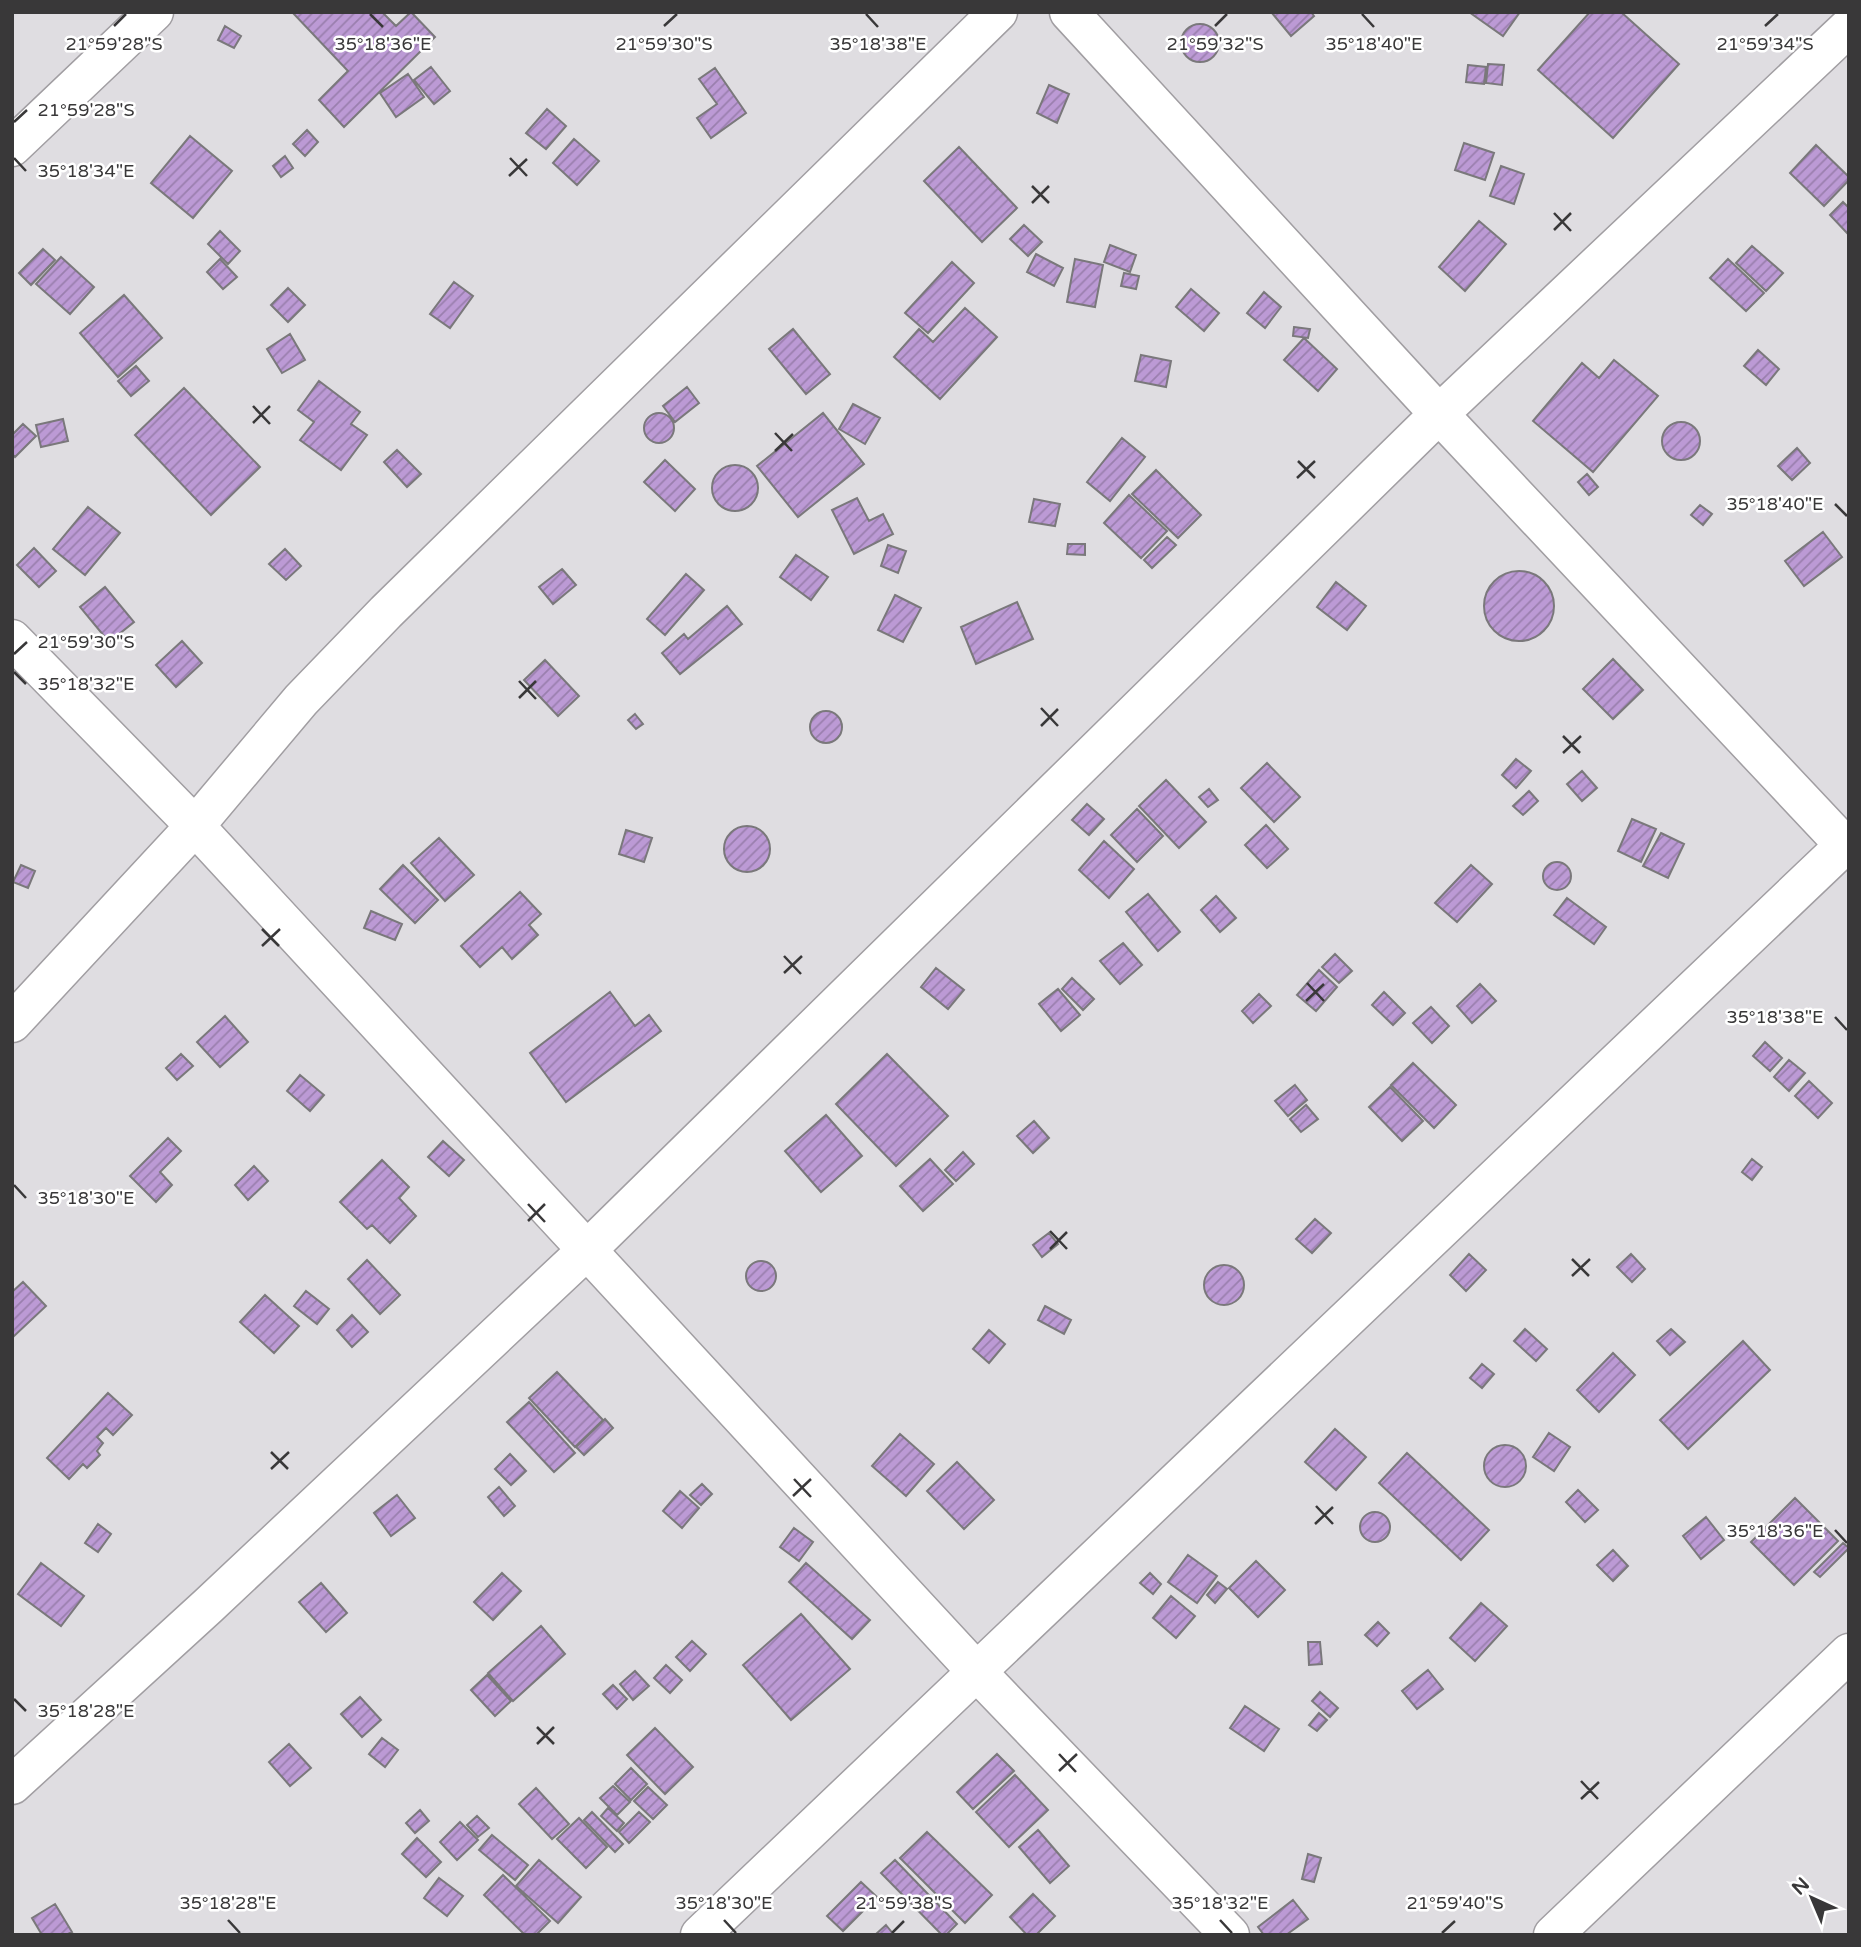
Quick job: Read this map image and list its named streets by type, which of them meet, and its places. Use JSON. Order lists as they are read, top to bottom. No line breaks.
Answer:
{"north":"top left","coordinates":["21°59'28\"S","21°59'30\"S","21°59'32\"S","21°59'34\"S","35°18'38\"E","35°18'40\"E","35°18'36\"E","35°18'34\"E","35°18'32\"E","35°18'30\"E","35°18'28\"E","21°59'38\"S","21°59'40\"S"]}
